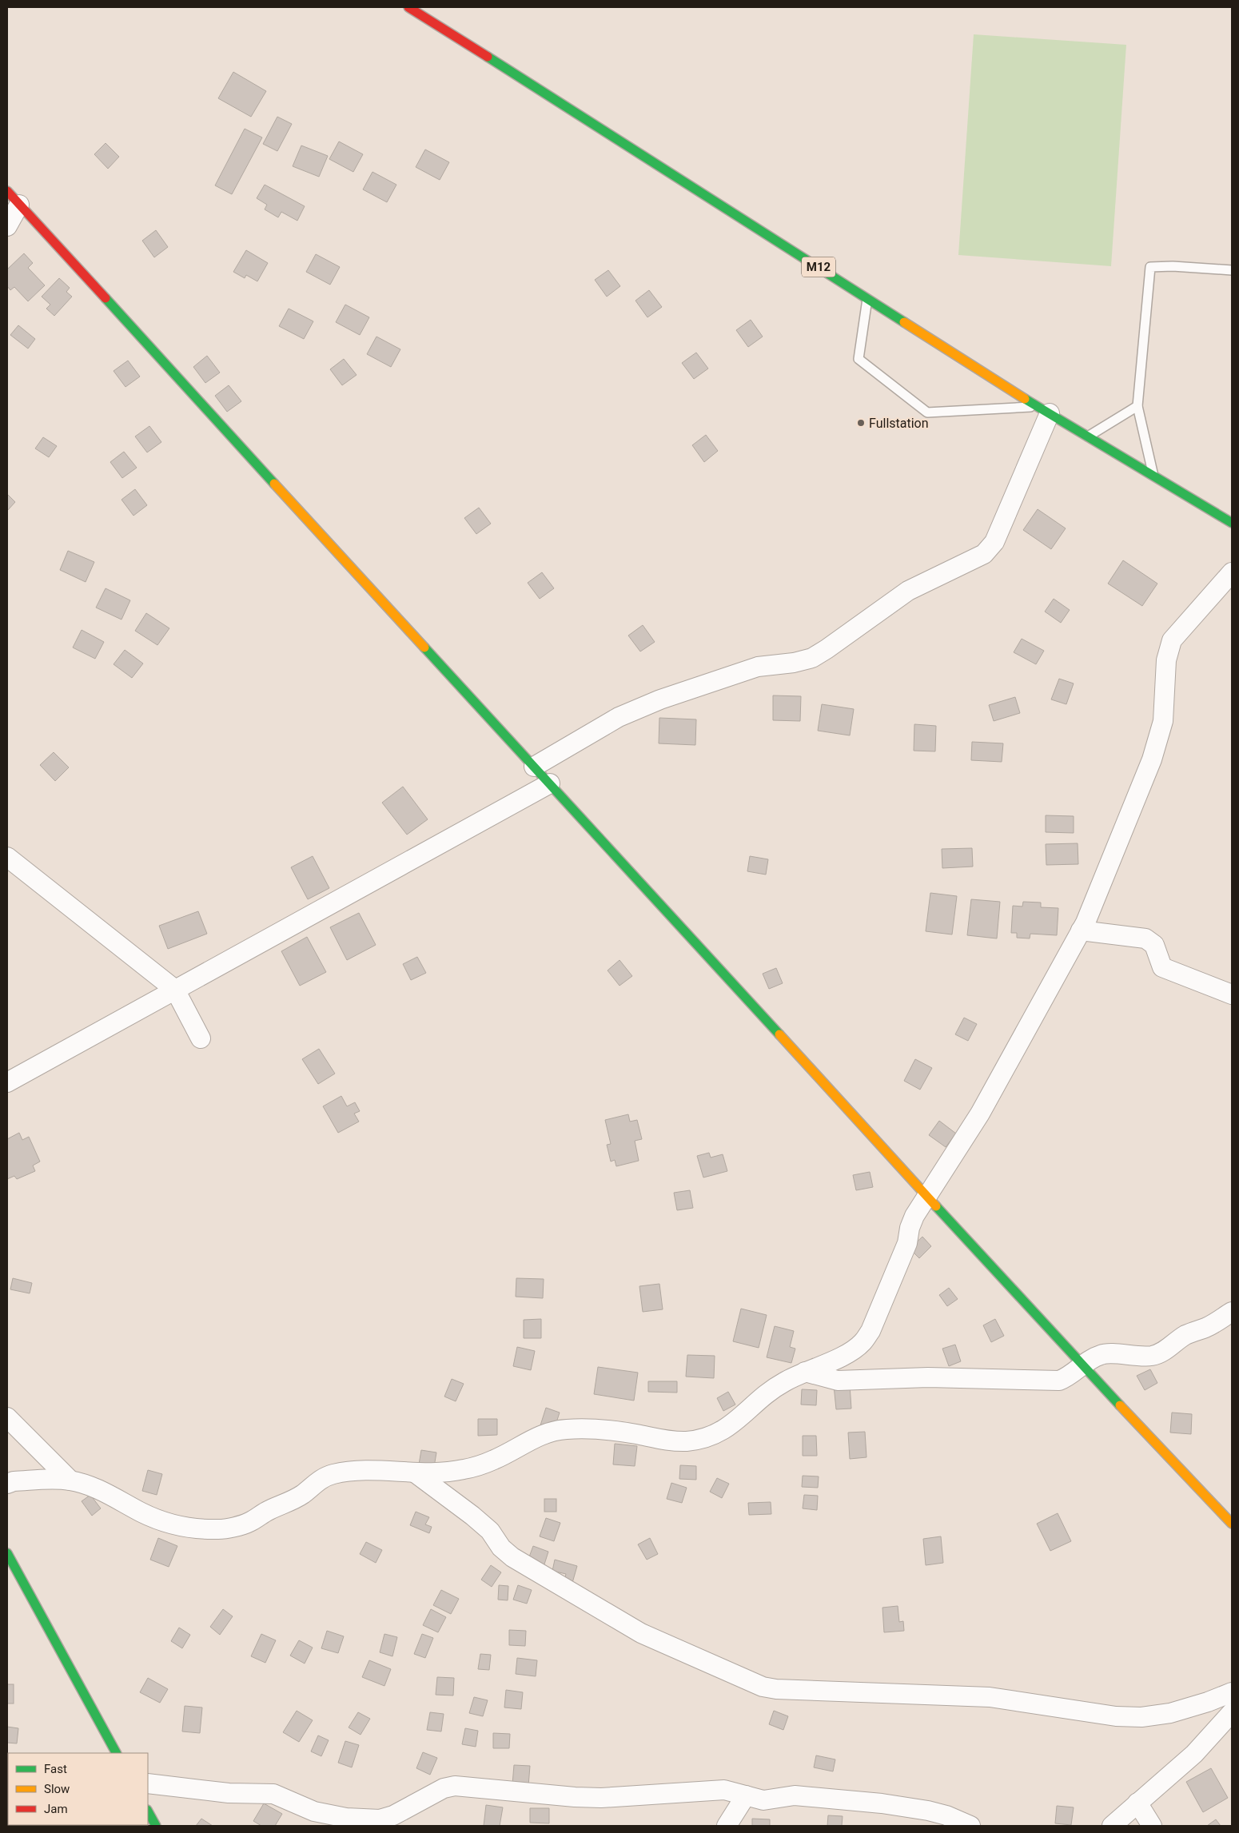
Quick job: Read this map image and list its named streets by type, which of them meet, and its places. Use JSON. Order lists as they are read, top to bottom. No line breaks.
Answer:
{"streets":{"main road":["M12"]},"places":["Fullstation"],"legend":["Fast","Slow","Jam"]}
